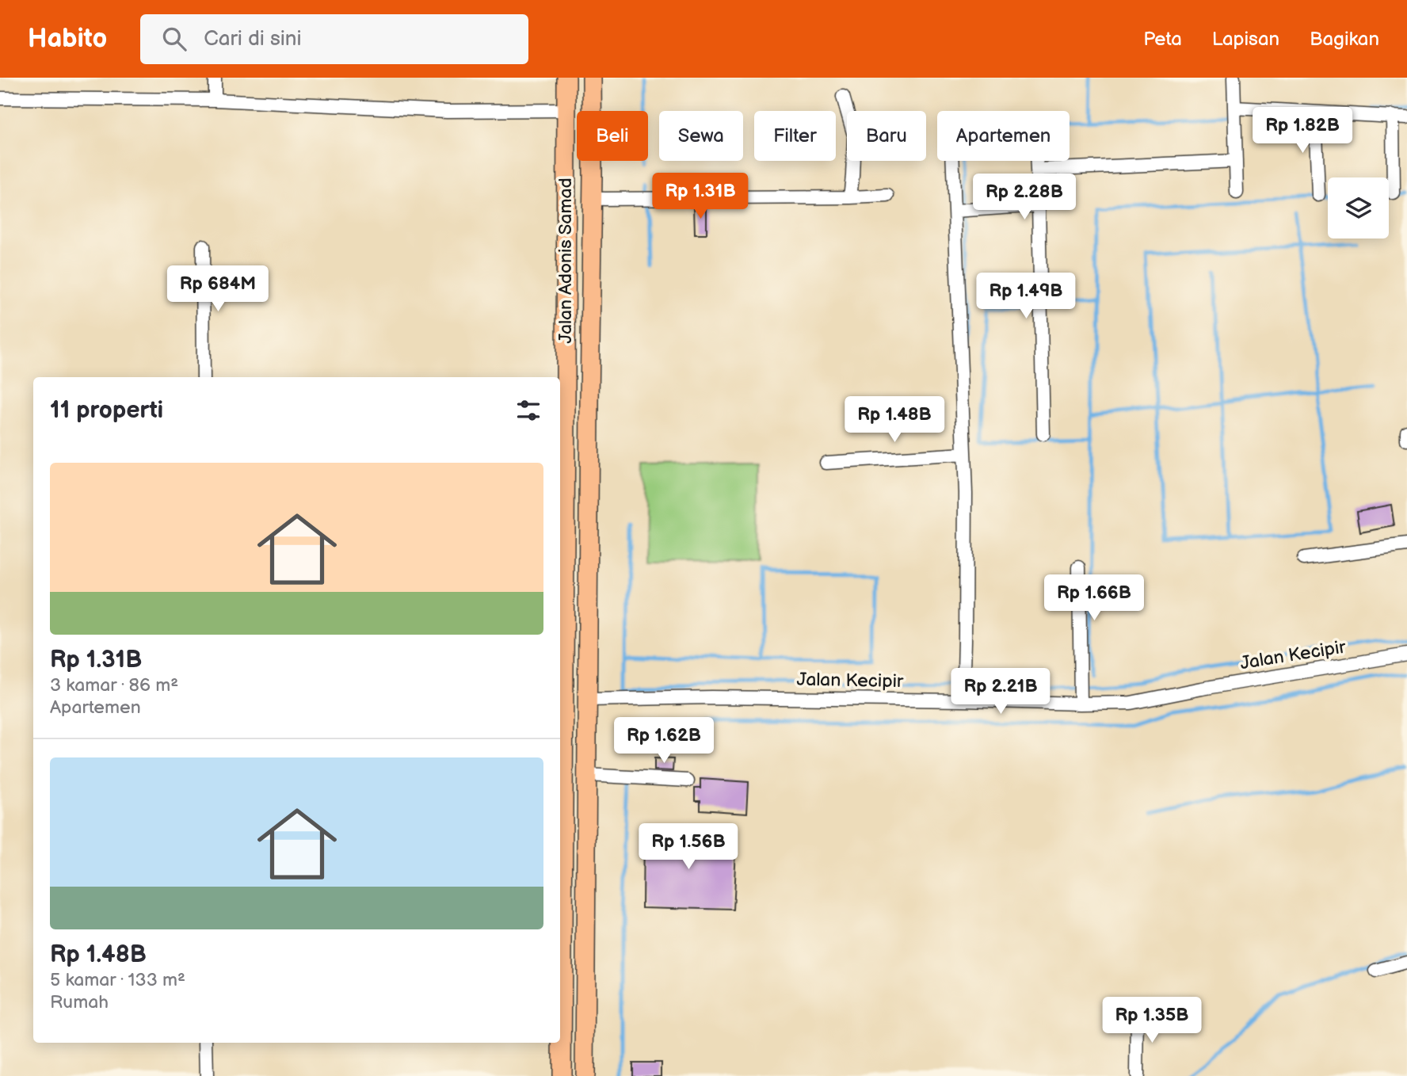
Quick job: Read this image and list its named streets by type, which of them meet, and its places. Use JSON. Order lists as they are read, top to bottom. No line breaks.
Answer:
{"streets":{"highway":["Jalan Adonis Samad"],"street":["Jalan Kecipir"]},"page":{"header":"Habito","search":"Cari di sini","nav":["Peta","Lapisan","Bagikan"],"price":["Rp 1.82B","Rp 1.31B","Rp 2.28B","Rp 684M","Rp 1.49B","Rp 1.48B","Rp 1.66B","Rp 2.21B","Rp 1.62B","Rp 1.56B","Rp 1.35B"],"chip":["Beli","Sewa","Filter","Baru","Apartemen"],"heading":"11 properti","list":[{"name":"Rp 1.31B","note":"3 kamar · 86 m² · Apartemen"},{"name":"Rp 1.48B","note":"5 kamar · 133 m² · Rumah"}]}}
